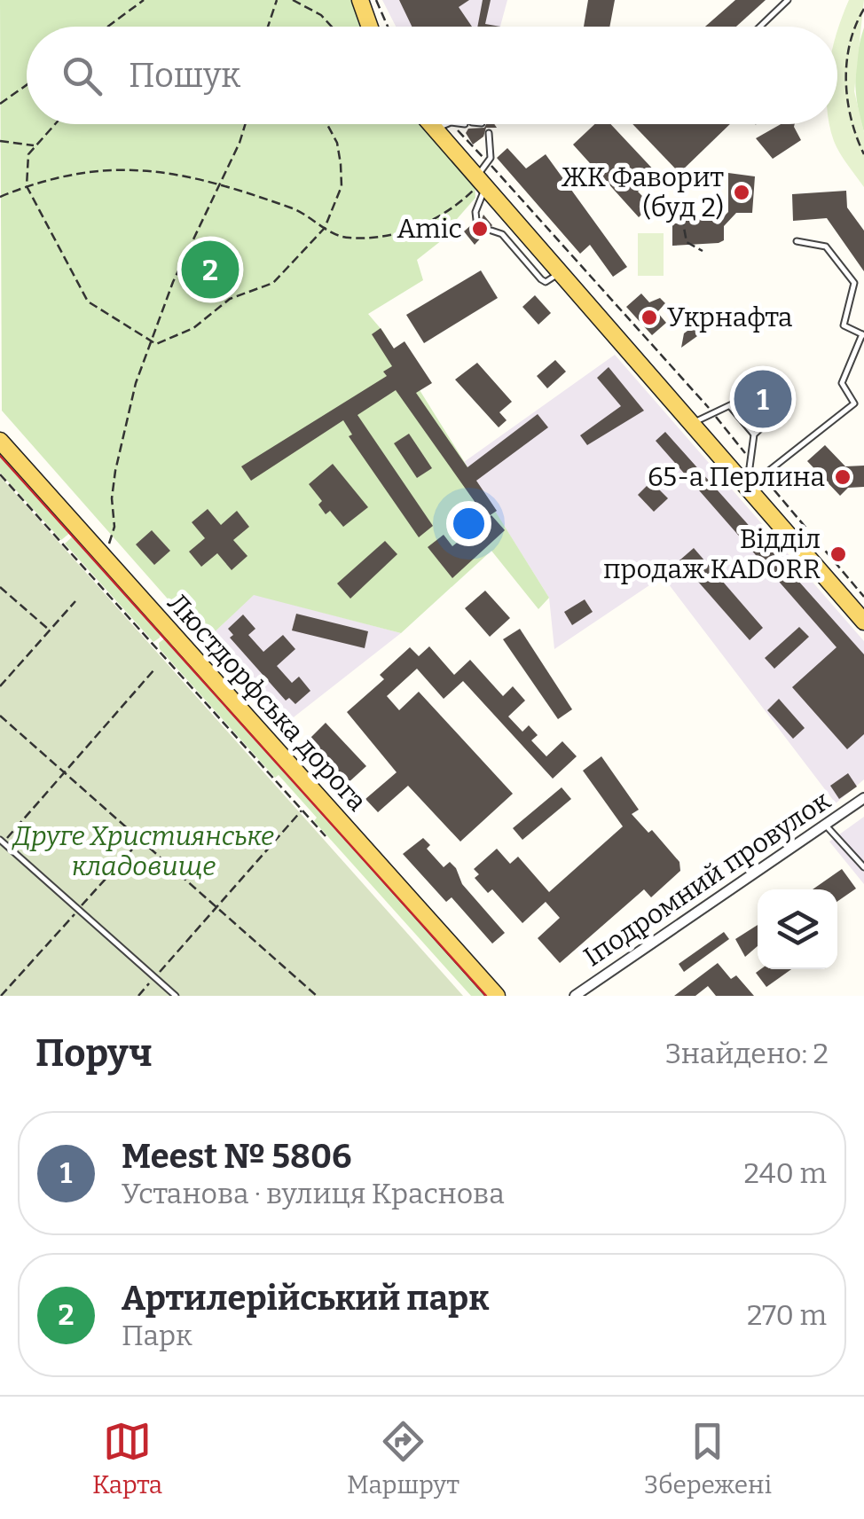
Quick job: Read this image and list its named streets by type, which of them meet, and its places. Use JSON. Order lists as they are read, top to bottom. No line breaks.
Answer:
{"streets":{"main road":["Люстдорфська дорога"],"street":["Іподромний провулок"]},"parks":["Друге Християнське кладовище"],"places":["ЖК Фаворит (буд 2)","Amic","Укрнафта","65-а Перлина","Відділ продаж KADORR"],"page":{"search":"Пошук","pins":["2","1"],"heading":["Поруч","Знайдено: 2"],"list":[{"mark":"1","name":"Meest № 5806","note":"Установа · вулиця Краснова","value":"240 m"},{"mark":"2","name":"Артилерійський парк","note":"Парк","value":"270 m"}],"nav":["Карта","Маршрут","Збережені"]}}
